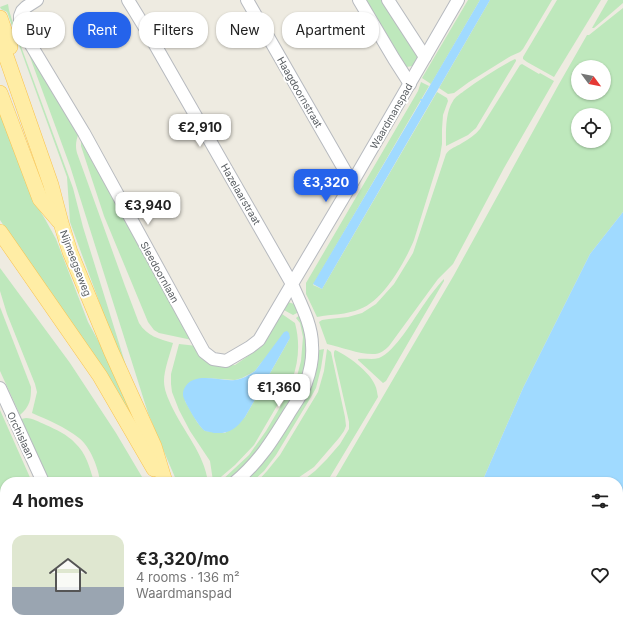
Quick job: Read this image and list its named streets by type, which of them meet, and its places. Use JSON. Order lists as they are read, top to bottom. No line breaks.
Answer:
{"streets":{"main road":["Nijmeegseweg"],"street":["Haagdoornstraat","Waardmanspad","Hazelaarstraat","Sleedoornlaan","Orchislaan"]},"crossings":[["Haagdoornstraat","Waardmanspad"],["Waardmanspad","Hazelaarstraat"],["Waardmanspad","Sleedoornlaan"],["Hazelaarstraat","Sleedoornlaan"]],"north":"bottom right","page":{"chip":["Buy","Rent","Filters","New","Apartment"],"price":["€2,910","€3,320","€3,940","€1,360"],"heading":"4 homes","list":[{"name":"€3,320/mo","note":"4 rooms · 136 m² · Waardmanspad"}]}}
